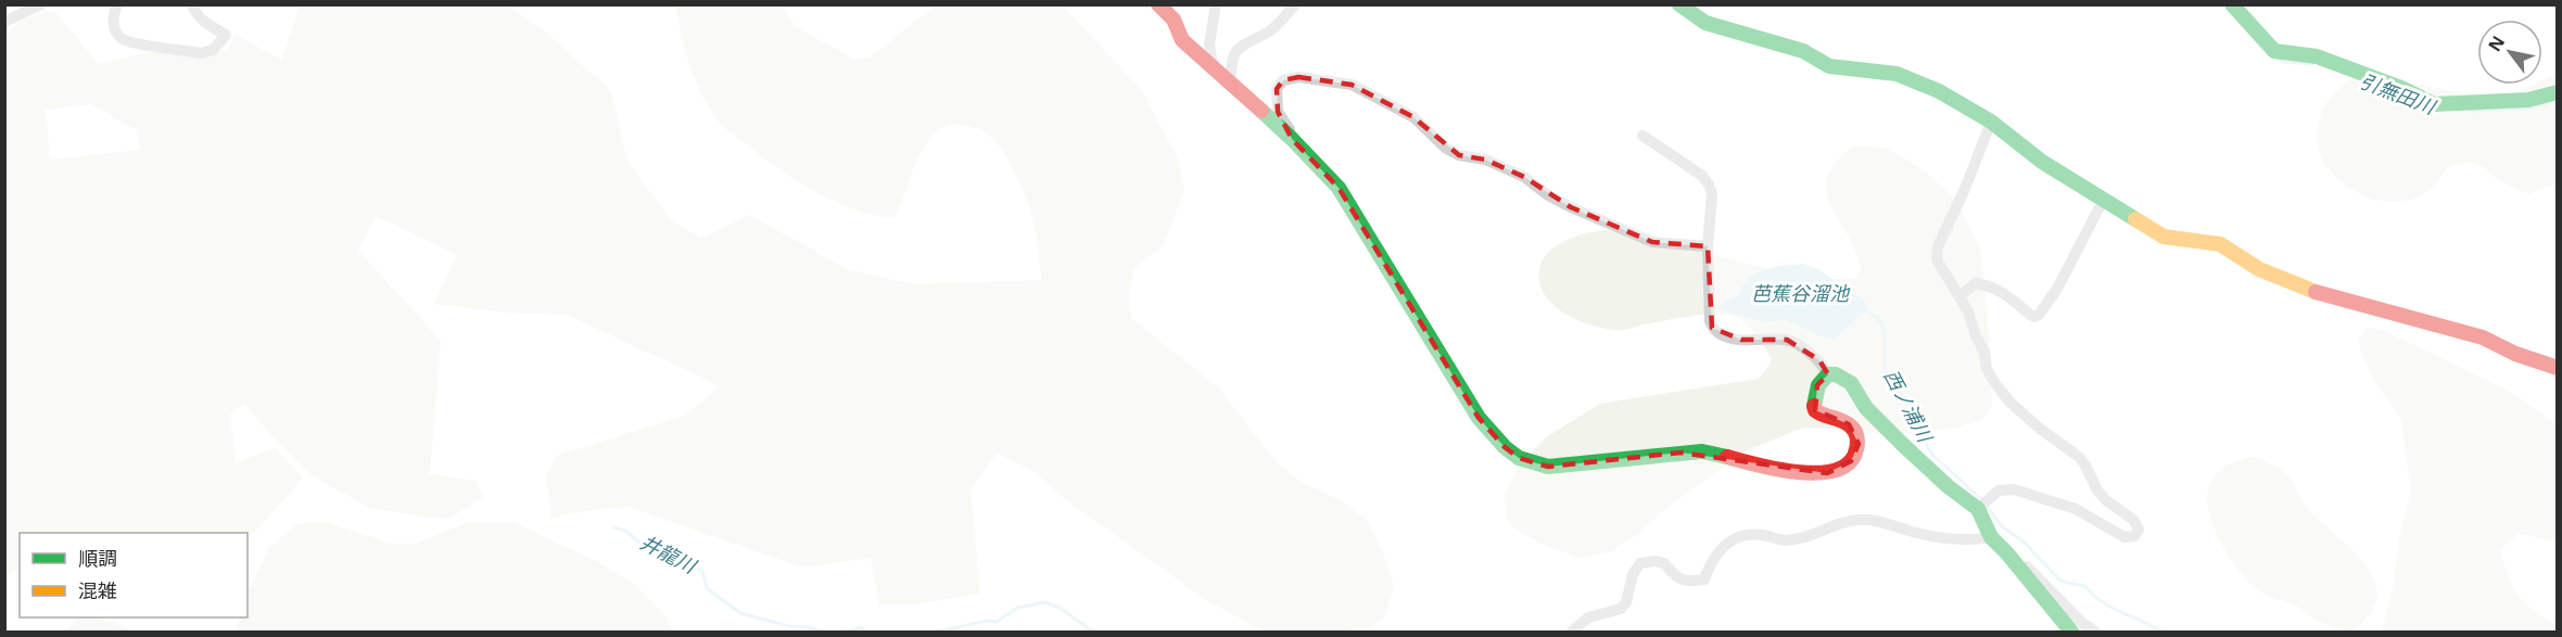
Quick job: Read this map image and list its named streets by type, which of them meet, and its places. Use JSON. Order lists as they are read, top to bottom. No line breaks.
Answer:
{"water":["引無田川","芭蕉谷溜池","西ノ浦川","井龍川"],"legend":["順調","混雑"],"north":"top left"}
